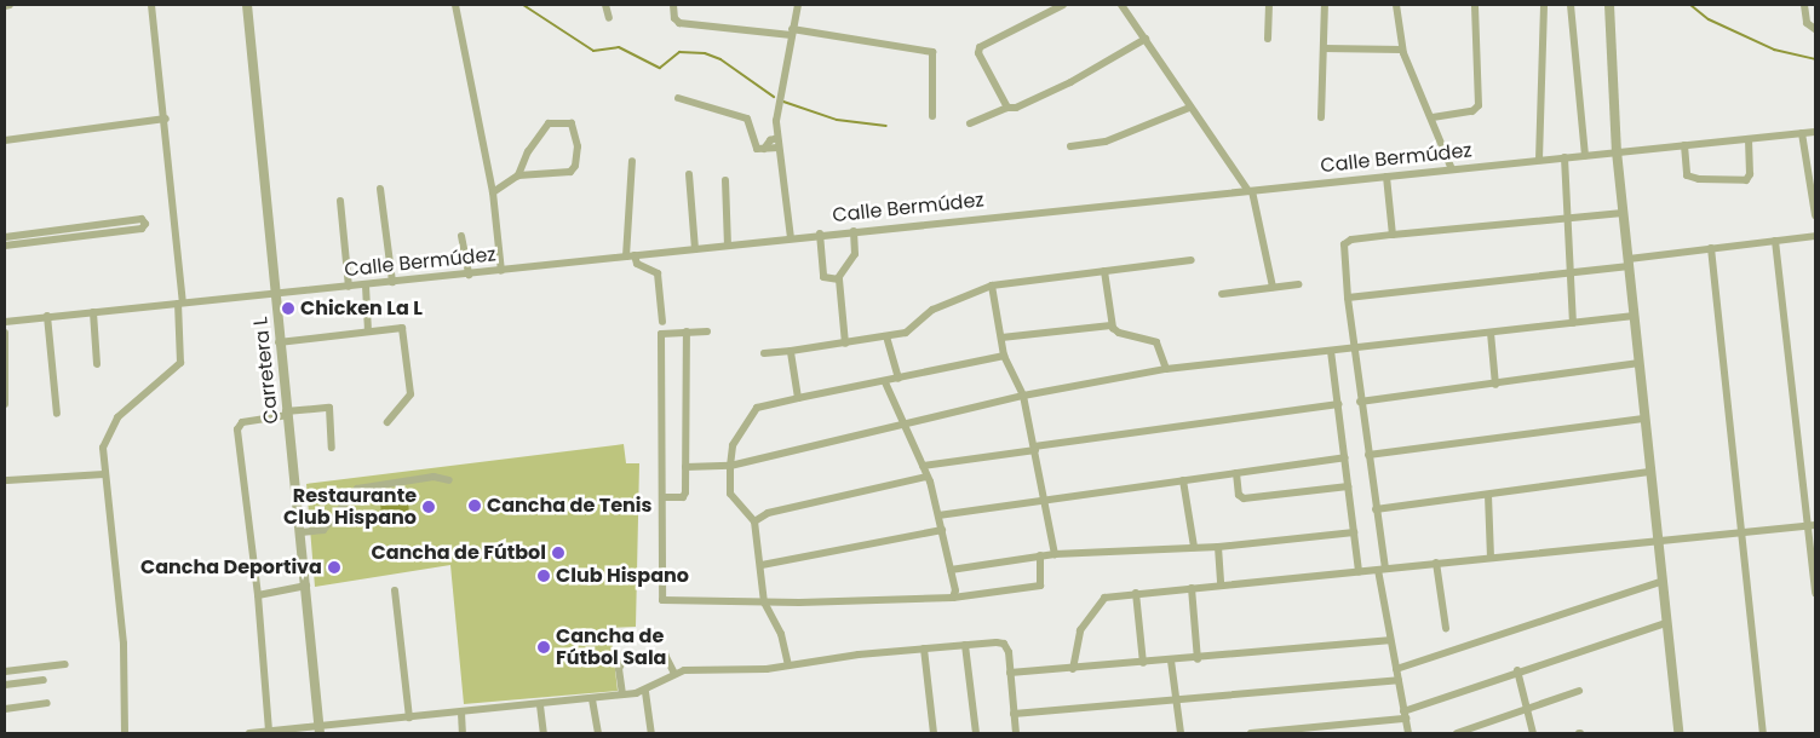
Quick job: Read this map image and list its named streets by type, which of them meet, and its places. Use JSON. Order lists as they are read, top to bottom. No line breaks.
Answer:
{"streets":{"street":["Calle Bermúdez","Carretera L"]},"crossings":[["Calle Bermúdez","Carretera L"]],"places":["Chicken La L","Cancha de Tenis","Restaurante Club Hispano","Cancha de Fútbol","Cancha Deportiva","Club Hispano","Cancha de Fútbol Sala"]}
